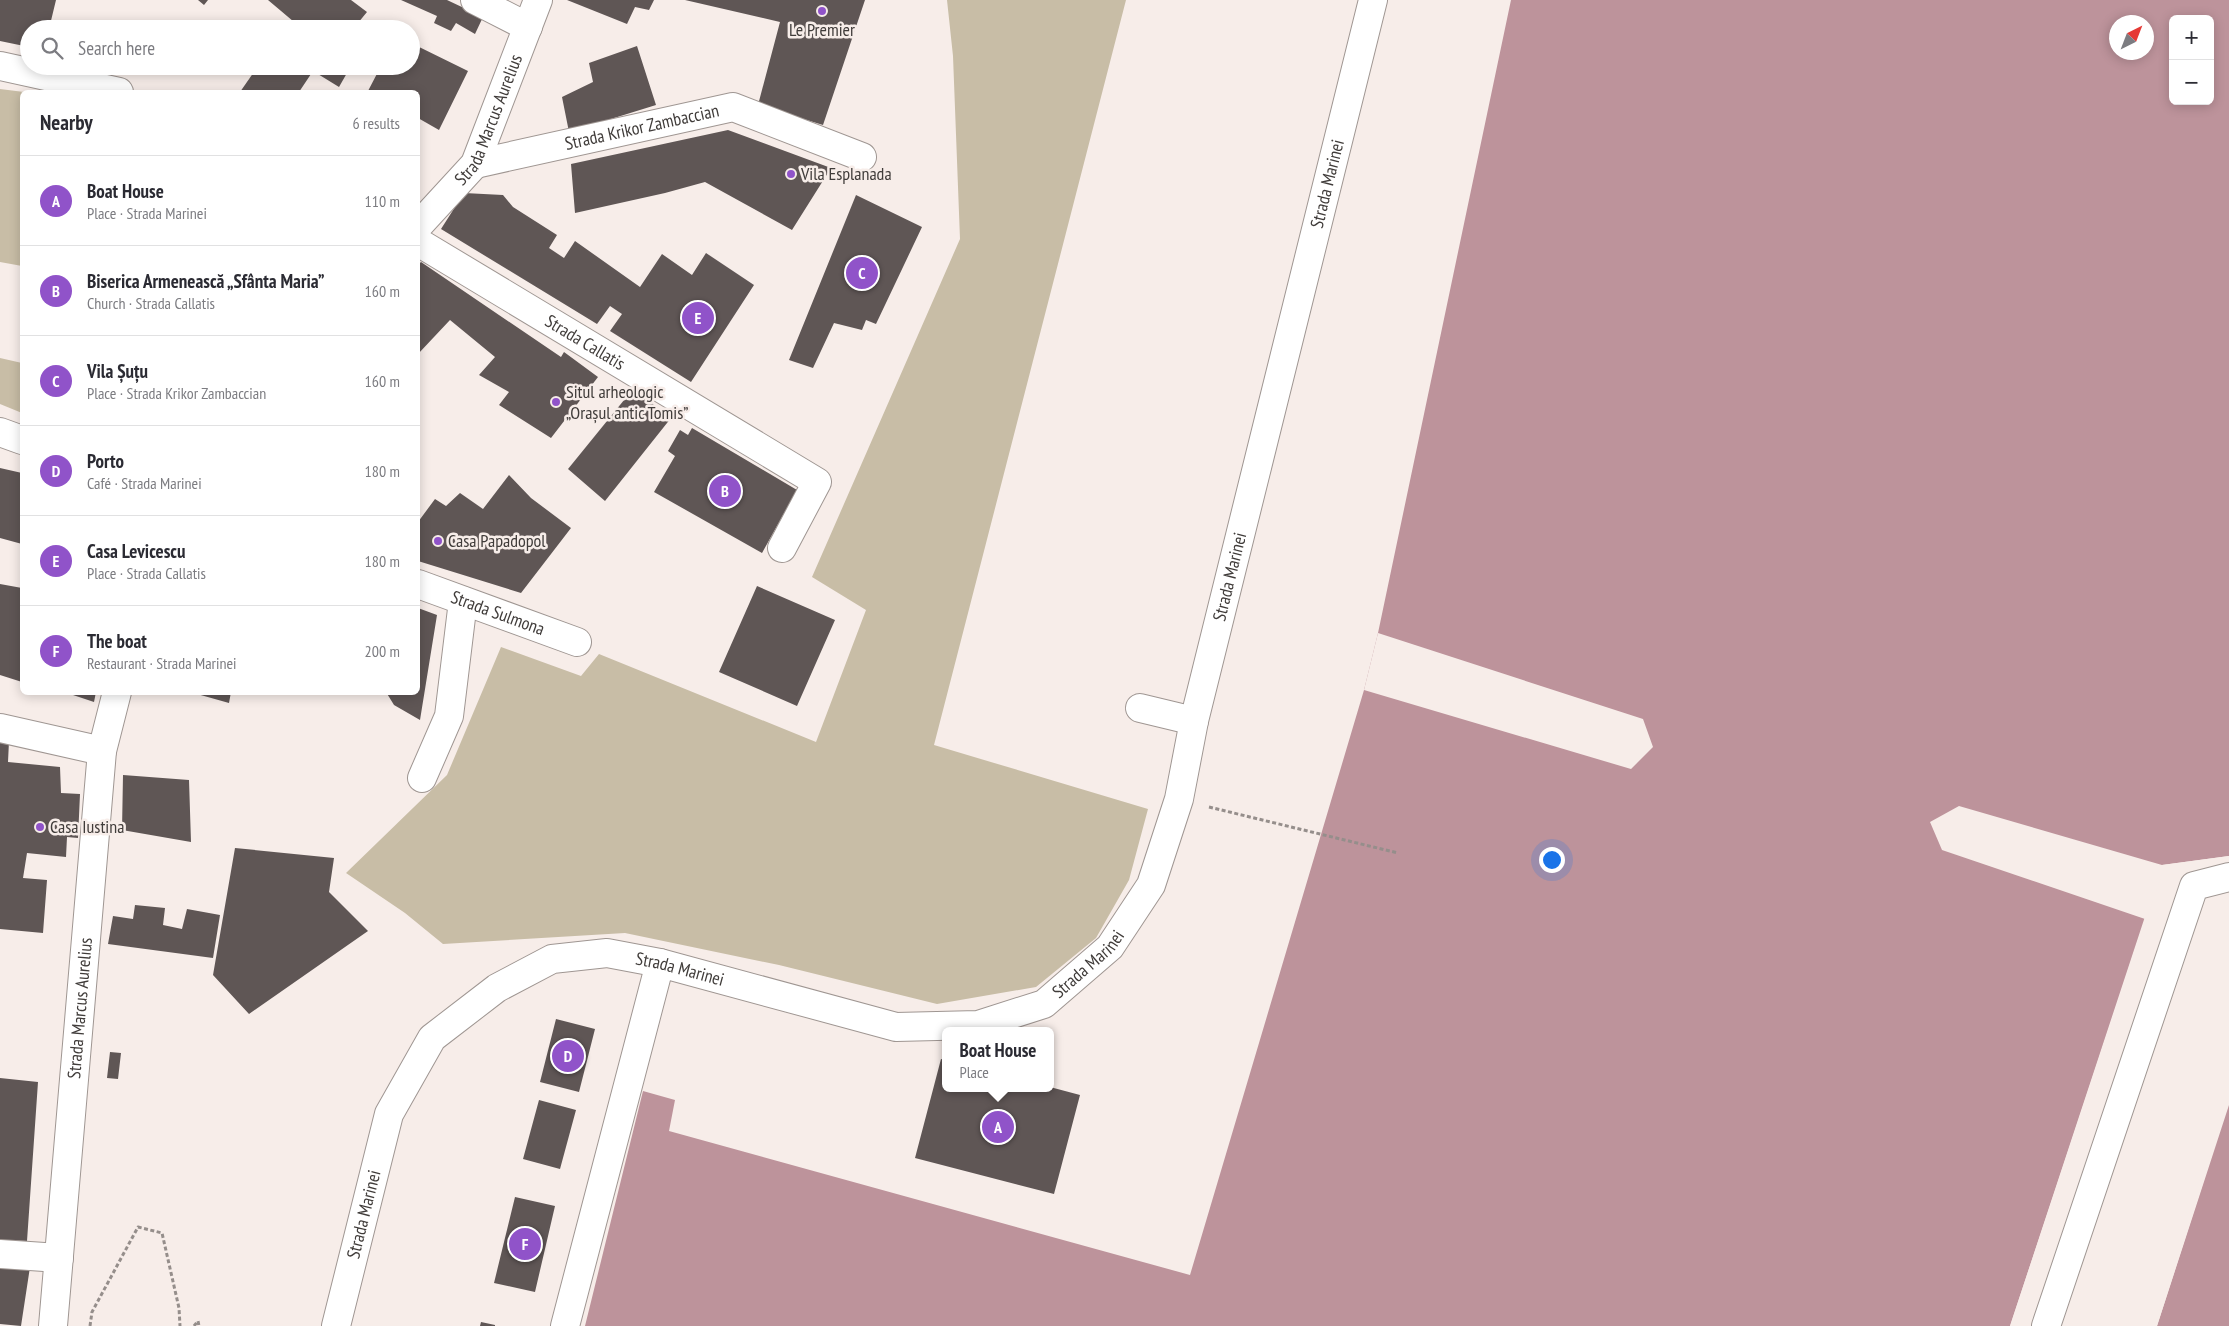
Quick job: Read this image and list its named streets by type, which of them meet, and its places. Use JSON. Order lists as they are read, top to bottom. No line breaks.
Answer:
{"streets":{"street":["Strada Marcus Aurelius","Strada Krikor Zambaccian","Strada Marinei","Strada Callatis","Strada Sulmona"]},"crossings":[["Strada Marcus Aurelius","Strada Krikor Zambaccian"]],"places":["Le Premier","Vila Esplanada","Situl arheologic „Orașul antic Tomis”","Casa Papadopol","Casa Iustina"],"north":"top right","page":{"map_buttons":["+","−"],"search":"Search here","heading":["Nearby","6 results"],"list":[{"mark":"A","name":"Boat House","note":"Place · Strada Marinei","value":"110 m"},{"mark":"B","name":"Biserica Armenească „Sfânta Maria”","note":"Church · Strada Callatis","value":"160 m"},{"mark":"C","name":"Vila Șuțu","note":"Place · Strada Krikor Zambaccian","value":"160 m"},{"mark":"D","name":"Porto","note":"Café · Strada Marinei","value":"180 m"},{"mark":"E","name":"Casa Levicescu","note":"Place · Strada Callatis","value":"180 m"},{"mark":"F","name":"The boat","note":"Restaurant · Strada Marinei","value":"200 m"}],"pins":["C","E","B","D","A","F"],"popup":["Boat House","Place"]}}
